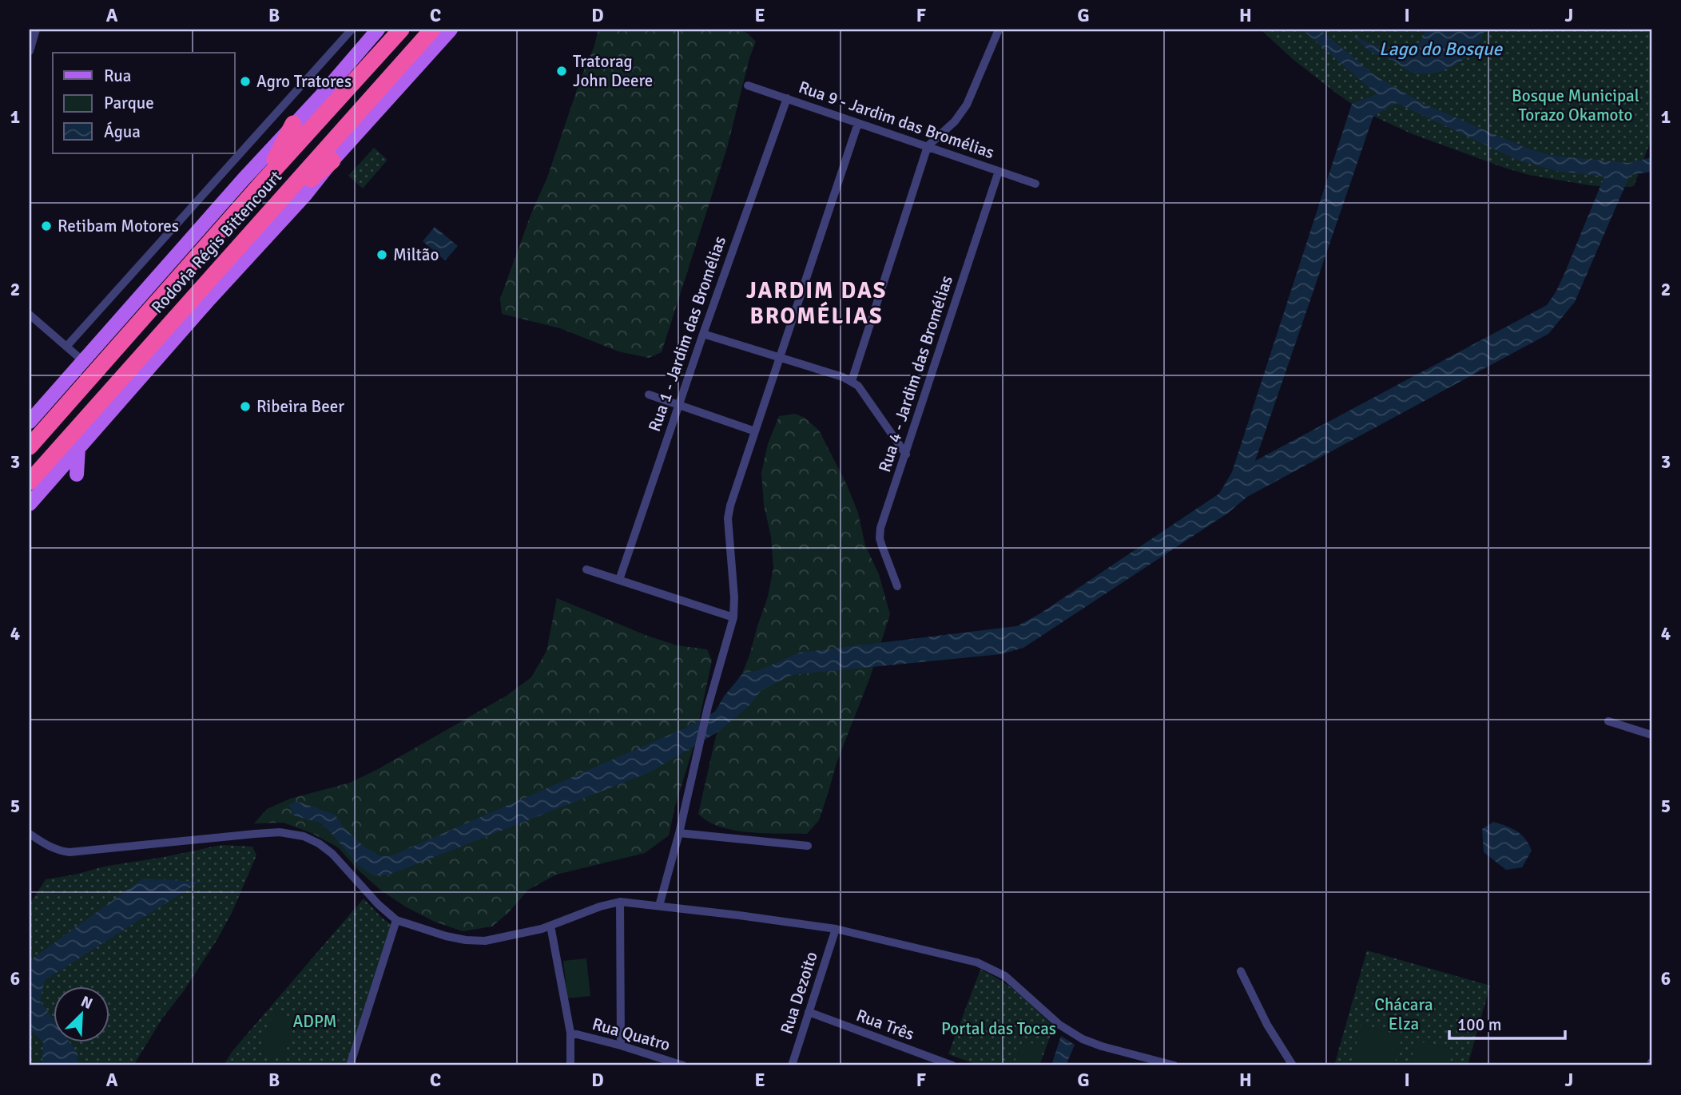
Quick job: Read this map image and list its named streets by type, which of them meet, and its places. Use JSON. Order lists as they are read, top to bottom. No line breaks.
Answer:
{"streets":{"highway":["Rodovia Régis Bittencourt"],"street":["Rua 9 - Jardim das Bromélias","Rua 1 - Jardim das Bromélias","Rua 4 - Jardim das Bromélias","Rua Dezoito","Rua Três","Rua Quatro"]},"crossings":[["Rua 9 - Jardim das Bromélias","Rua 1 - Jardim das Bromélias"],["Rua 9 - Jardim das Bromélias","Rua 4 - Jardim das Bromélias"],["Rua Dezoito","Rua Três"]],"districts":["JARDIM DAS BROMÉLIAS"],"water":["Lago do Bosque"],"parks":["Bosque Municipal Torazo Okamoto","Chácara Elza","ADPM","Portal das Tocas"],"places":["Tratorag John Deere","Agro Tratores","Retibam Motores","Miltão","Ribeira Beer"],"legend":["Rua","Parque","Água"],"scale_bar":"100 m","north":"top right","grid":{"columns":["A","B","C","D","E","F","G","H","I","J"],"rows":["1","2","3","4","5","6"]}}
